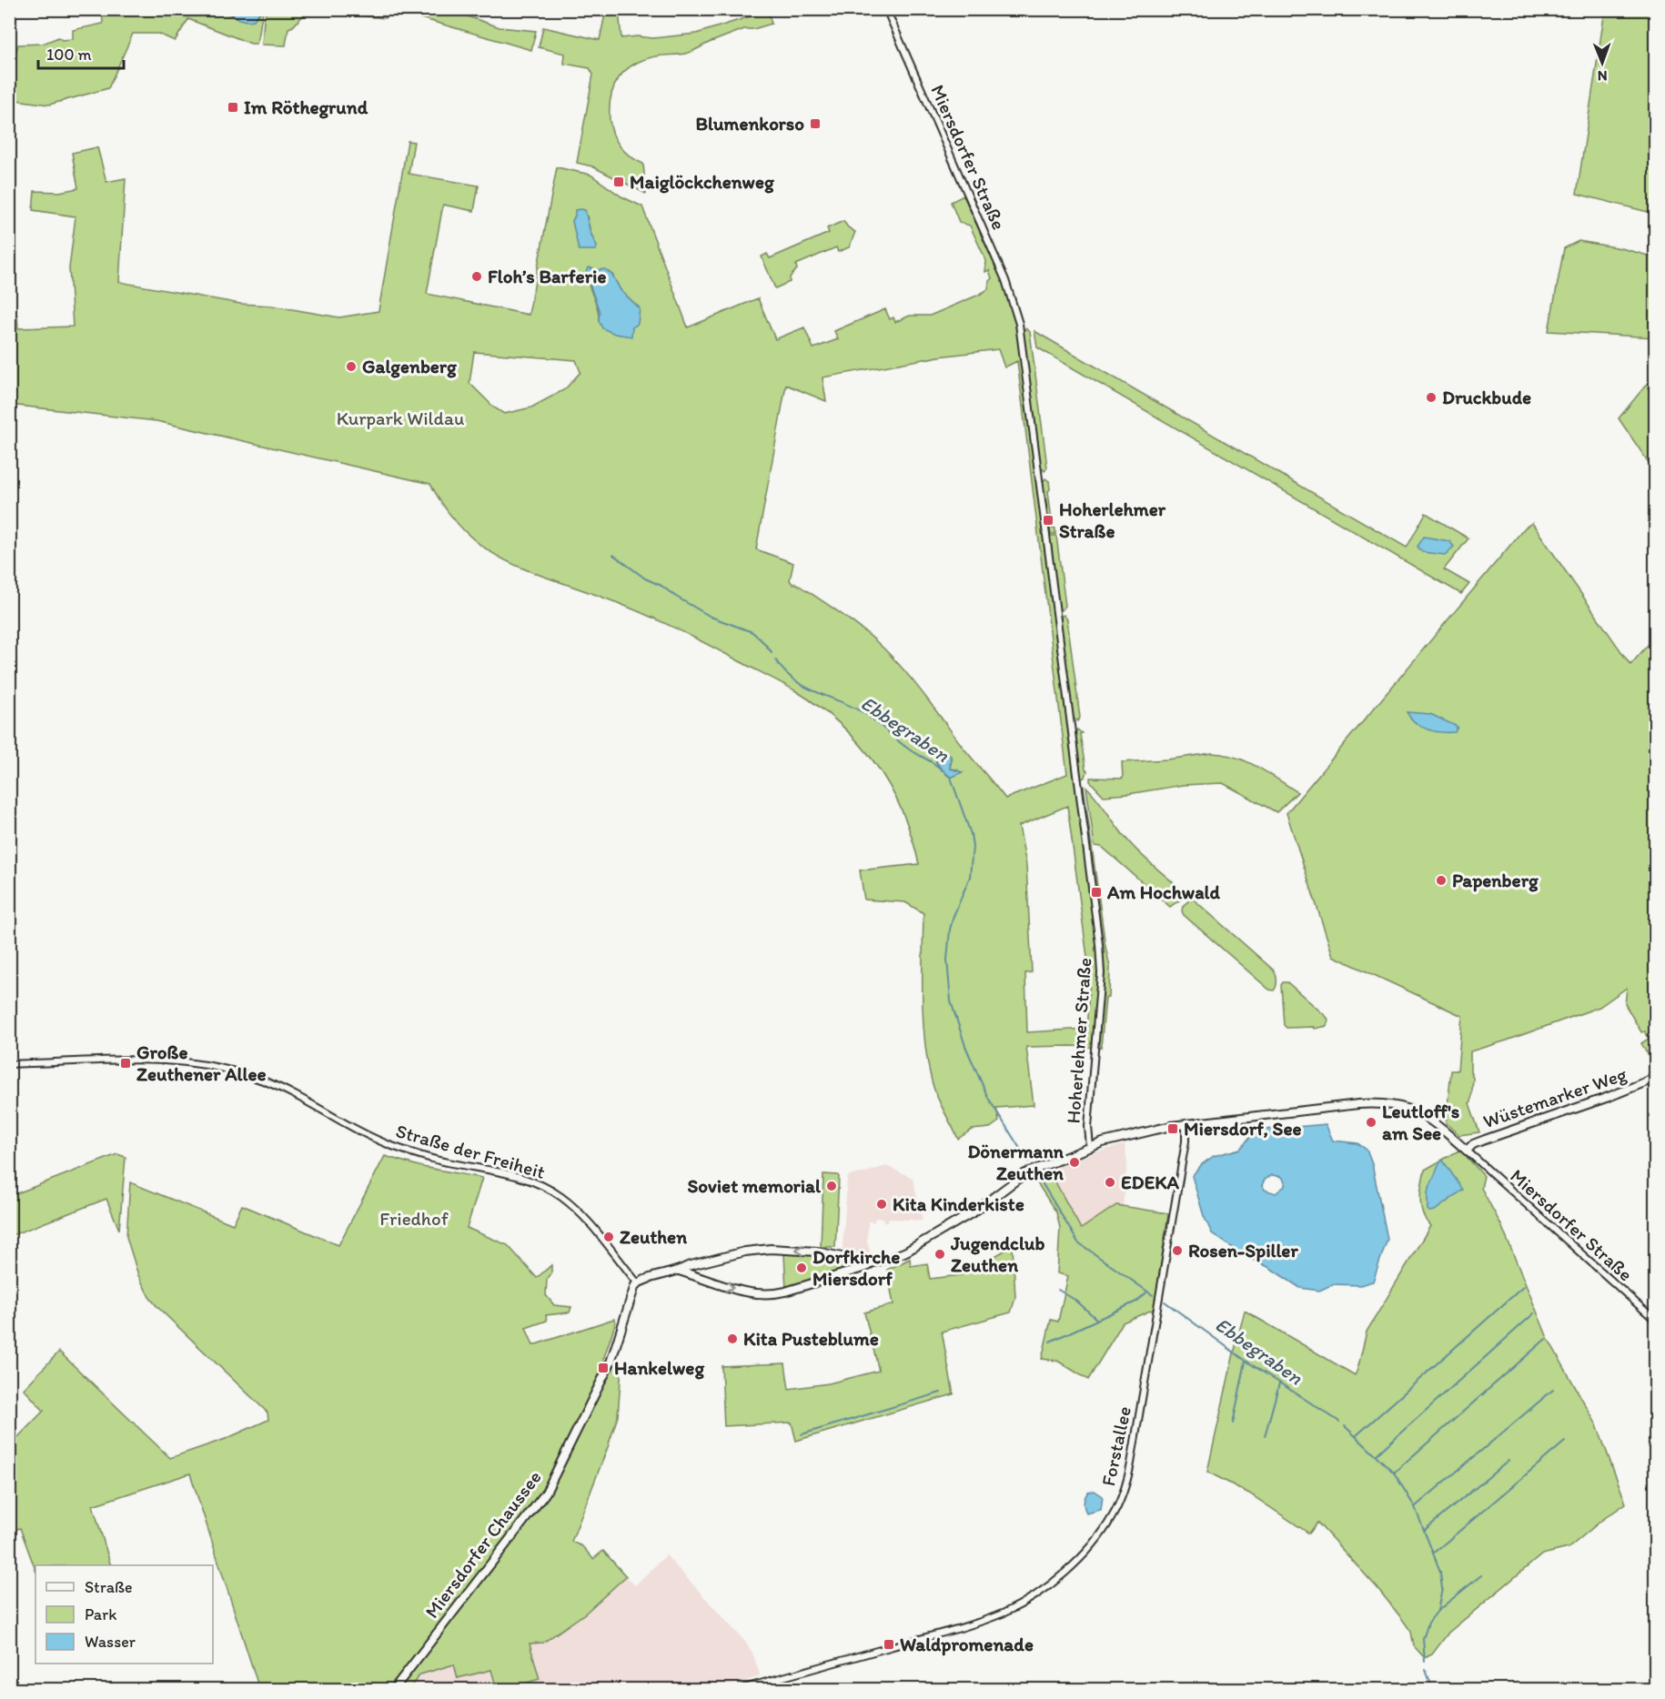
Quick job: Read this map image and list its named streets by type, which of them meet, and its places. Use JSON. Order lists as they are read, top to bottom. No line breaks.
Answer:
{"streets":{"main road":["Wüstemarker Weg","Miersdorfer Chaussee"],"street":["Miersdorfer Straße","Hoherlehmer Straße","Straße der Freiheit","Forstallee"]},"crossings":[["Miersdorfer Straße","Hoherlehmer Straße"],["Miersdorfer Straße","Wüstemarker Weg"],["Straße der Freiheit","Miersdorfer Chaussee"]],"water":["Ebbegraben"],"parks":["Kurpark Wildau","Friedhof"],"places":{"transit":["Im Röthegrund","Blumenkorso","Maiglöckchenweg","Hoherlehmer Straße","Am Hochwald","Große Zeuthener Allee","Miersdorf, See","Hankelweg","Waldpromenade"],"other":["Floh’s Barferie","Galgenberg","Druckbude","Papenberg","Leutloff's am See","Dönermann Zeuthen","EDEKA","Soviet memorial","Kita Kinderkiste","Zeuthen","Rosen-Spiller","Jugendclub Zeuthen","Dorfkirche Miersdorf","Kita Pusteblume"]},"legend":["Straße","Park","Wasser"],"scale_bar":"100 m","north":"bottom"}
